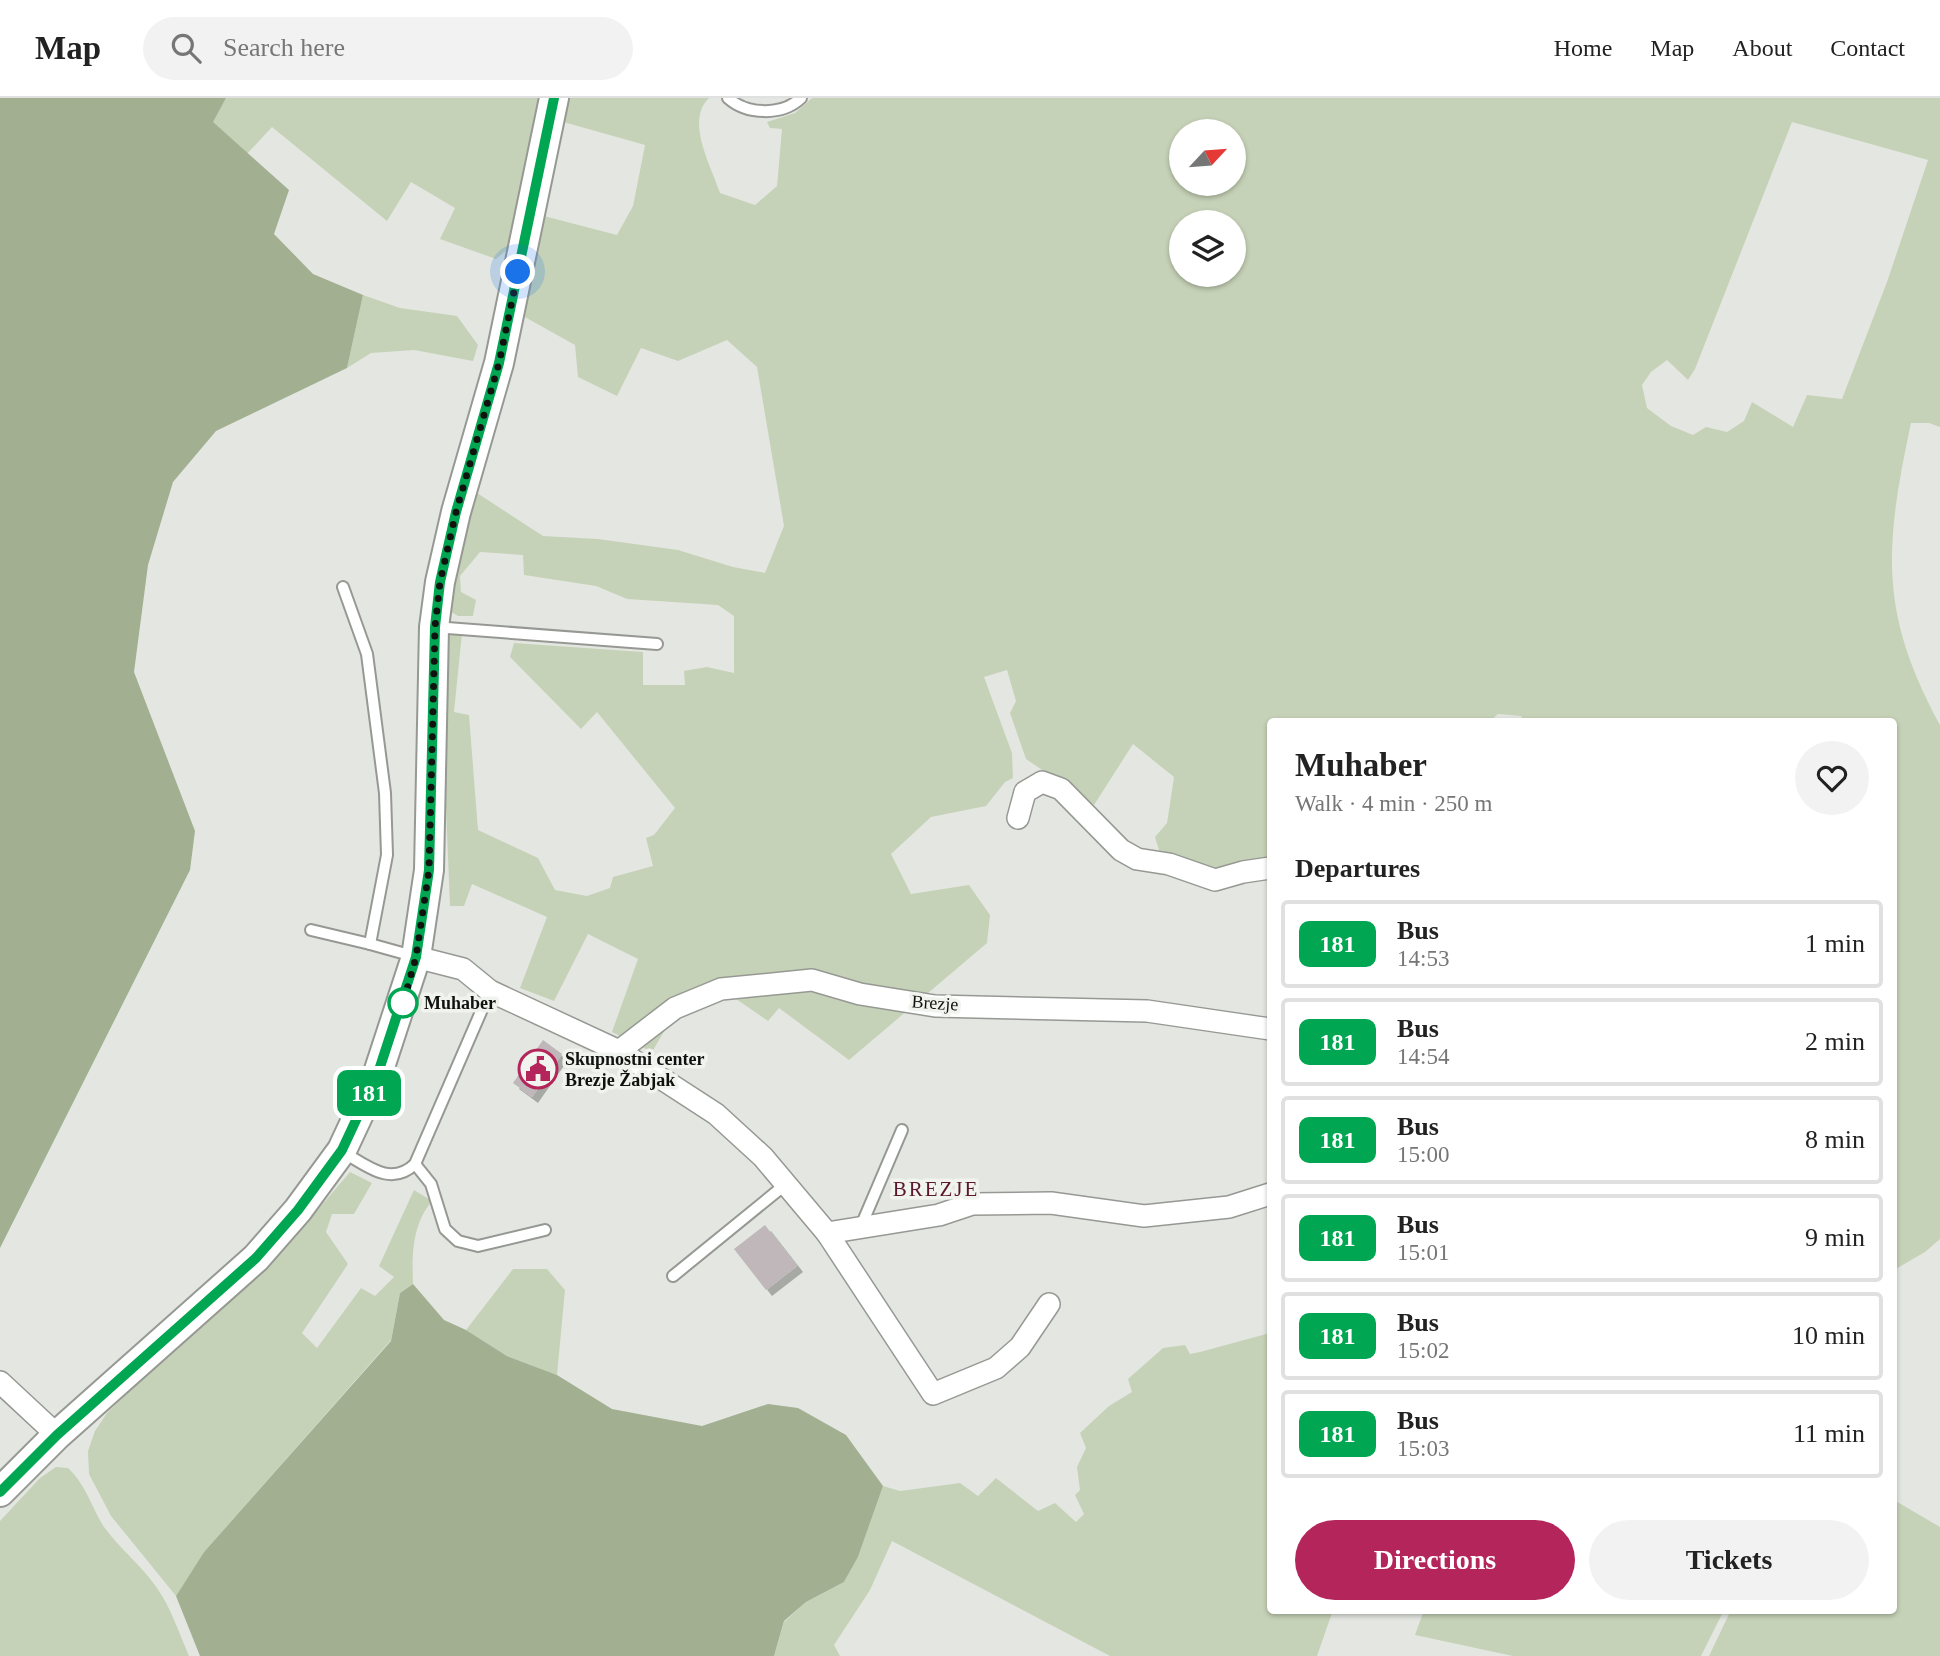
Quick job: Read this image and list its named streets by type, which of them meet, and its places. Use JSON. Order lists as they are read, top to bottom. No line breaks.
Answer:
{"streets":{"street":["Brezje"]},"districts":["BREZJE"],"places":{"other":["Muhaber"],"public building":["Skupnostni center Brezje Žabjak"]},"lines":["bus line 181"],"north":"top right","page":{"header":"Map","search":"Search here","nav":["Home","Map","About","Contact"],"on_map":"181","heading":[["Muhaber","Walk · 4 min · 250 m"],"Departures"],"list":[{"mark":"181","name":"Bus","note":"14:53","value":"1 min"},{"mark":"181","name":"Bus","note":"14:54","value":"2 min"},{"mark":"181","name":"Bus","note":"15:00","value":"8 min"},{"mark":"181","name":"Bus","note":"15:01","value":"9 min"},{"mark":"181","name":"Bus","note":"15:02","value":"10 min"},{"mark":"181","name":"Bus","note":"15:03","value":"11 min"}],"buttons":["Directions","Tickets"]}}
